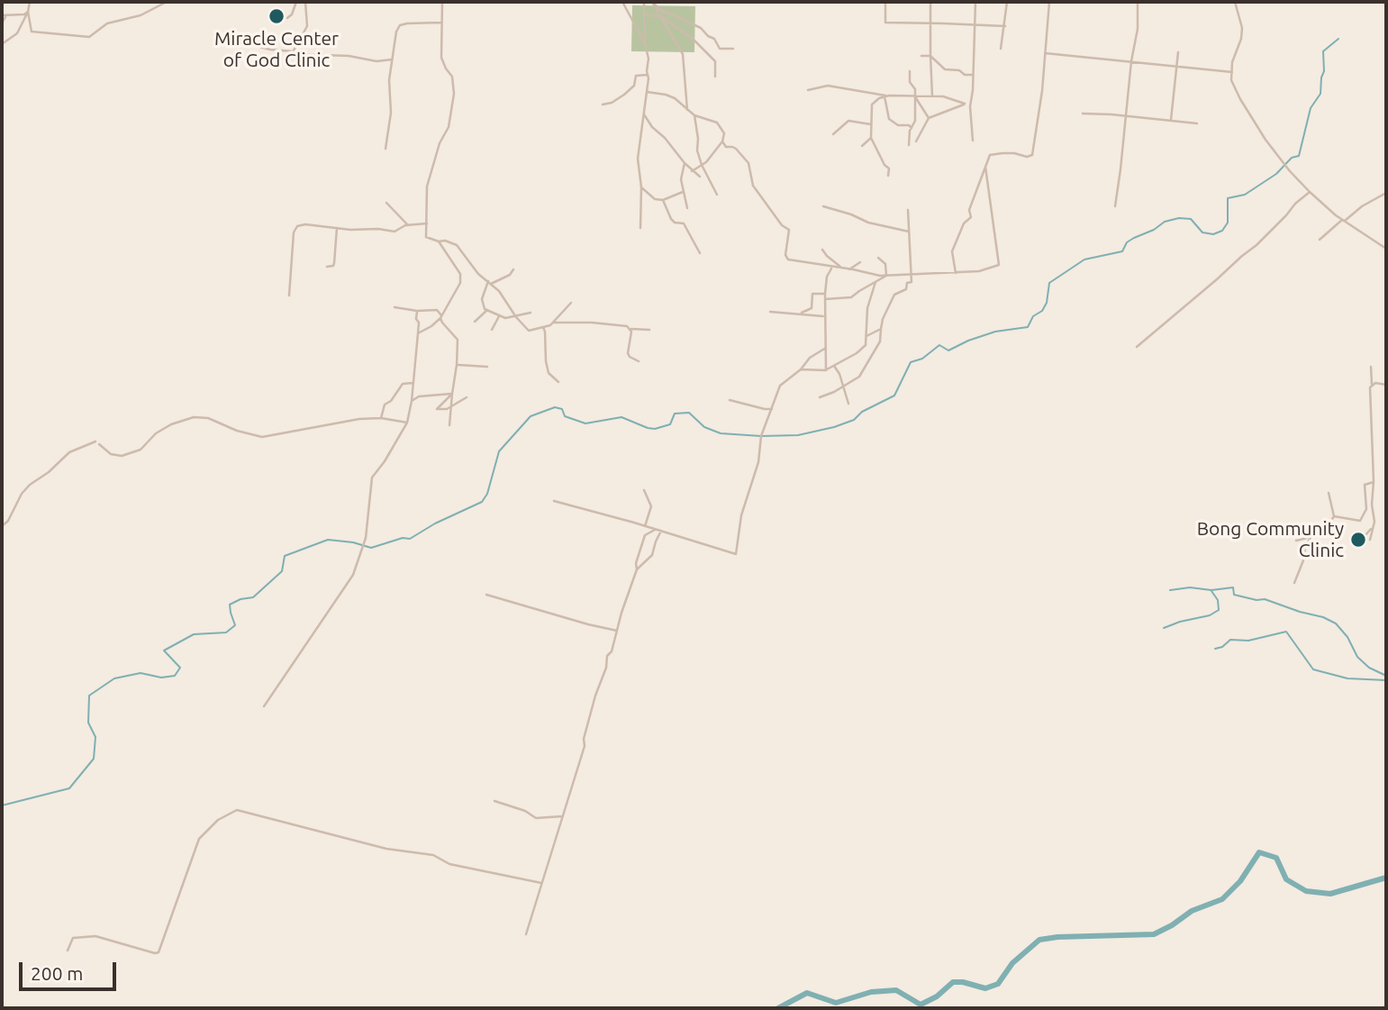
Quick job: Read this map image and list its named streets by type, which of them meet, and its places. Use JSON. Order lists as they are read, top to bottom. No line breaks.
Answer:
{"places":["Miracle Center of God Clinic","Bong Community Clinic"],"scale_bar":"200 m"}
